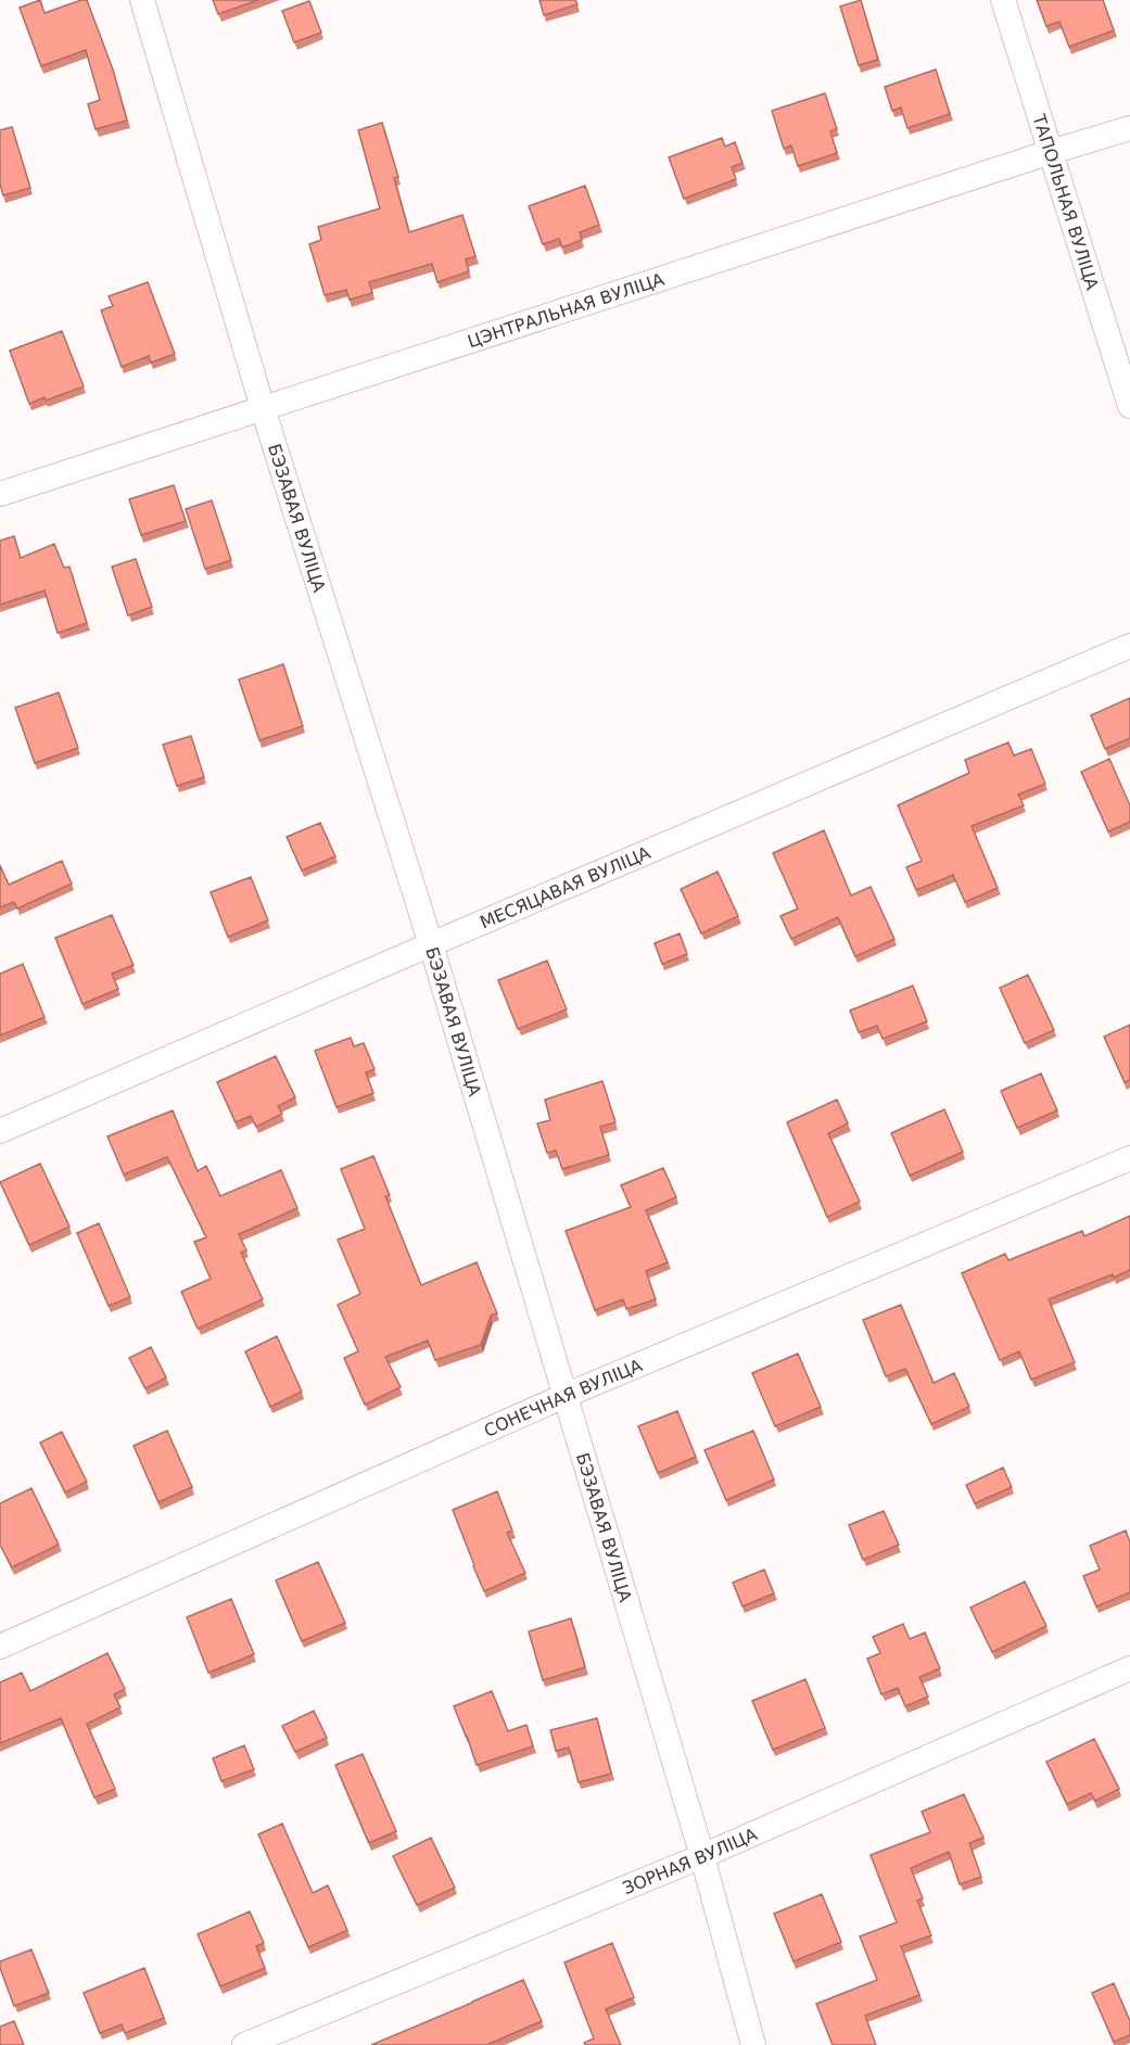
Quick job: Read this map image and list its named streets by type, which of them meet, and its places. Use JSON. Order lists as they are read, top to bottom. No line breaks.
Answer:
{"streets":{"street":["ТАПОЛЬНАЯ ВУЛІЦА","ЦЭНТРАЛЬНАЯ ВУЛІЦА","БЭЗАВАЯ ВУЛІЦА","МЕСЯЦАВАЯ ВУЛІЦА","СОНЕЧНАЯ ВУЛІЦА","ЗОРНАЯ ВУЛІЦА"]},"crossings":[["ТАПОЛЬНАЯ ВУЛІЦА","ЦЭНТРАЛЬНАЯ ВУЛІЦА"],["ЦЭНТРАЛЬНАЯ ВУЛІЦА","БЭЗАВАЯ ВУЛІЦА"],["БЭЗАВАЯ ВУЛІЦА","МЕСЯЦАВАЯ ВУЛІЦА"],["БЭЗАВАЯ ВУЛІЦА","СОНЕЧНАЯ ВУЛІЦА"],["БЭЗАВАЯ ВУЛІЦА","ЗОРНАЯ ВУЛІЦА"]]}
